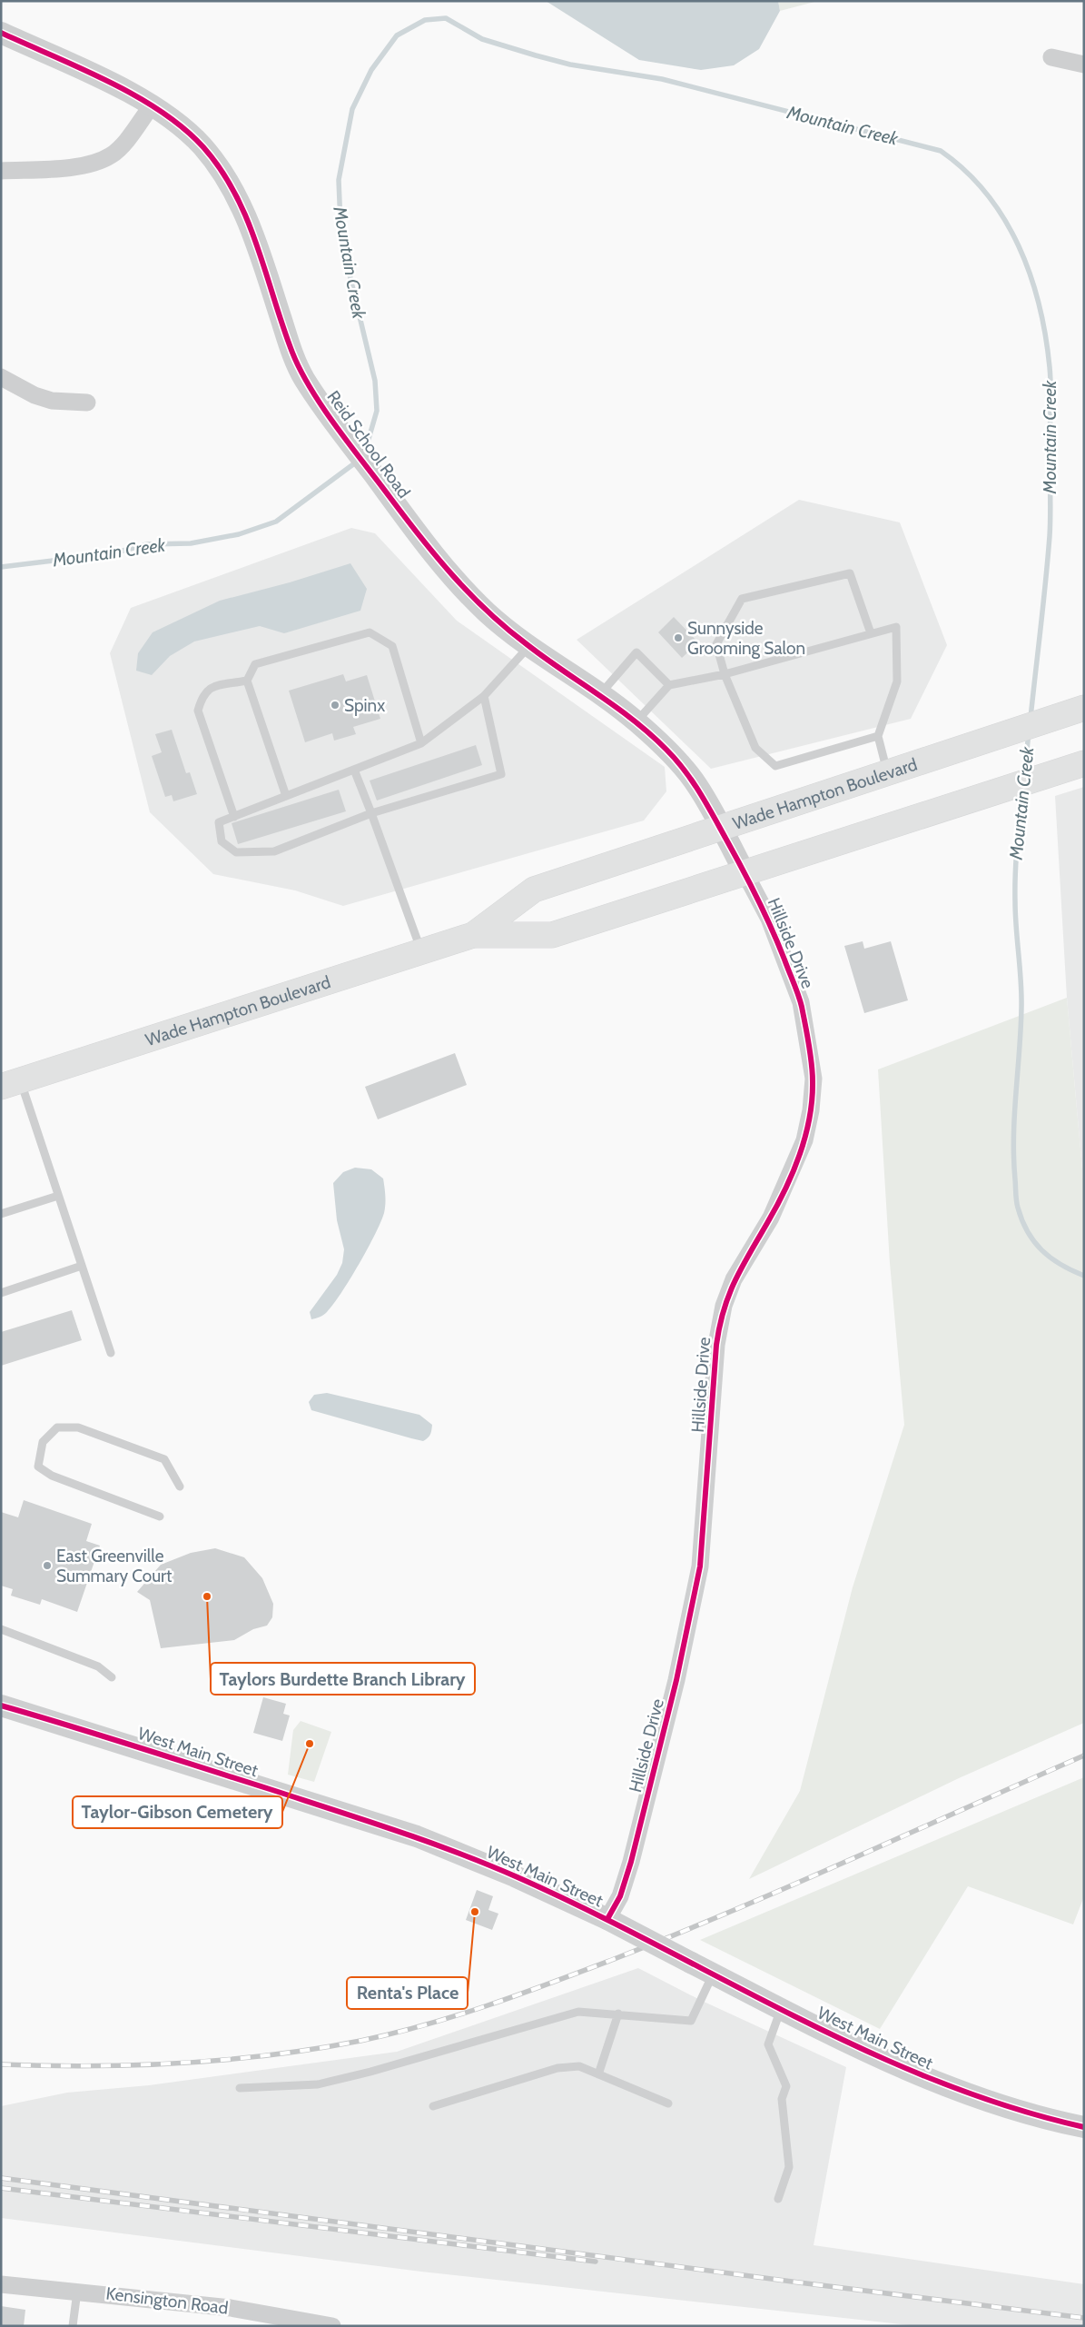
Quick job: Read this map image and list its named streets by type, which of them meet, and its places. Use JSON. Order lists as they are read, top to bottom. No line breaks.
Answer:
{"streets":{"main road":["Wade Hampton Boulevard"],"street":["Reid School Road","Hillside Drive","West Main Street","Kensington Road"]},"crossings":[["Reid School Road","Wade Hampton Boulevard"],["Reid School Road","Hillside Drive"],["Wade Hampton Boulevard","Hillside Drive"],["Hillside Drive","West Main Street"]],"water":["Mountain Creek"],"places":["Sunnyside Grooming Salon","Spinx","East Greenville Summary Court","Taylors Burdette Branch Library","Taylor-Gibson Cemetery","Renta's Place"]}
